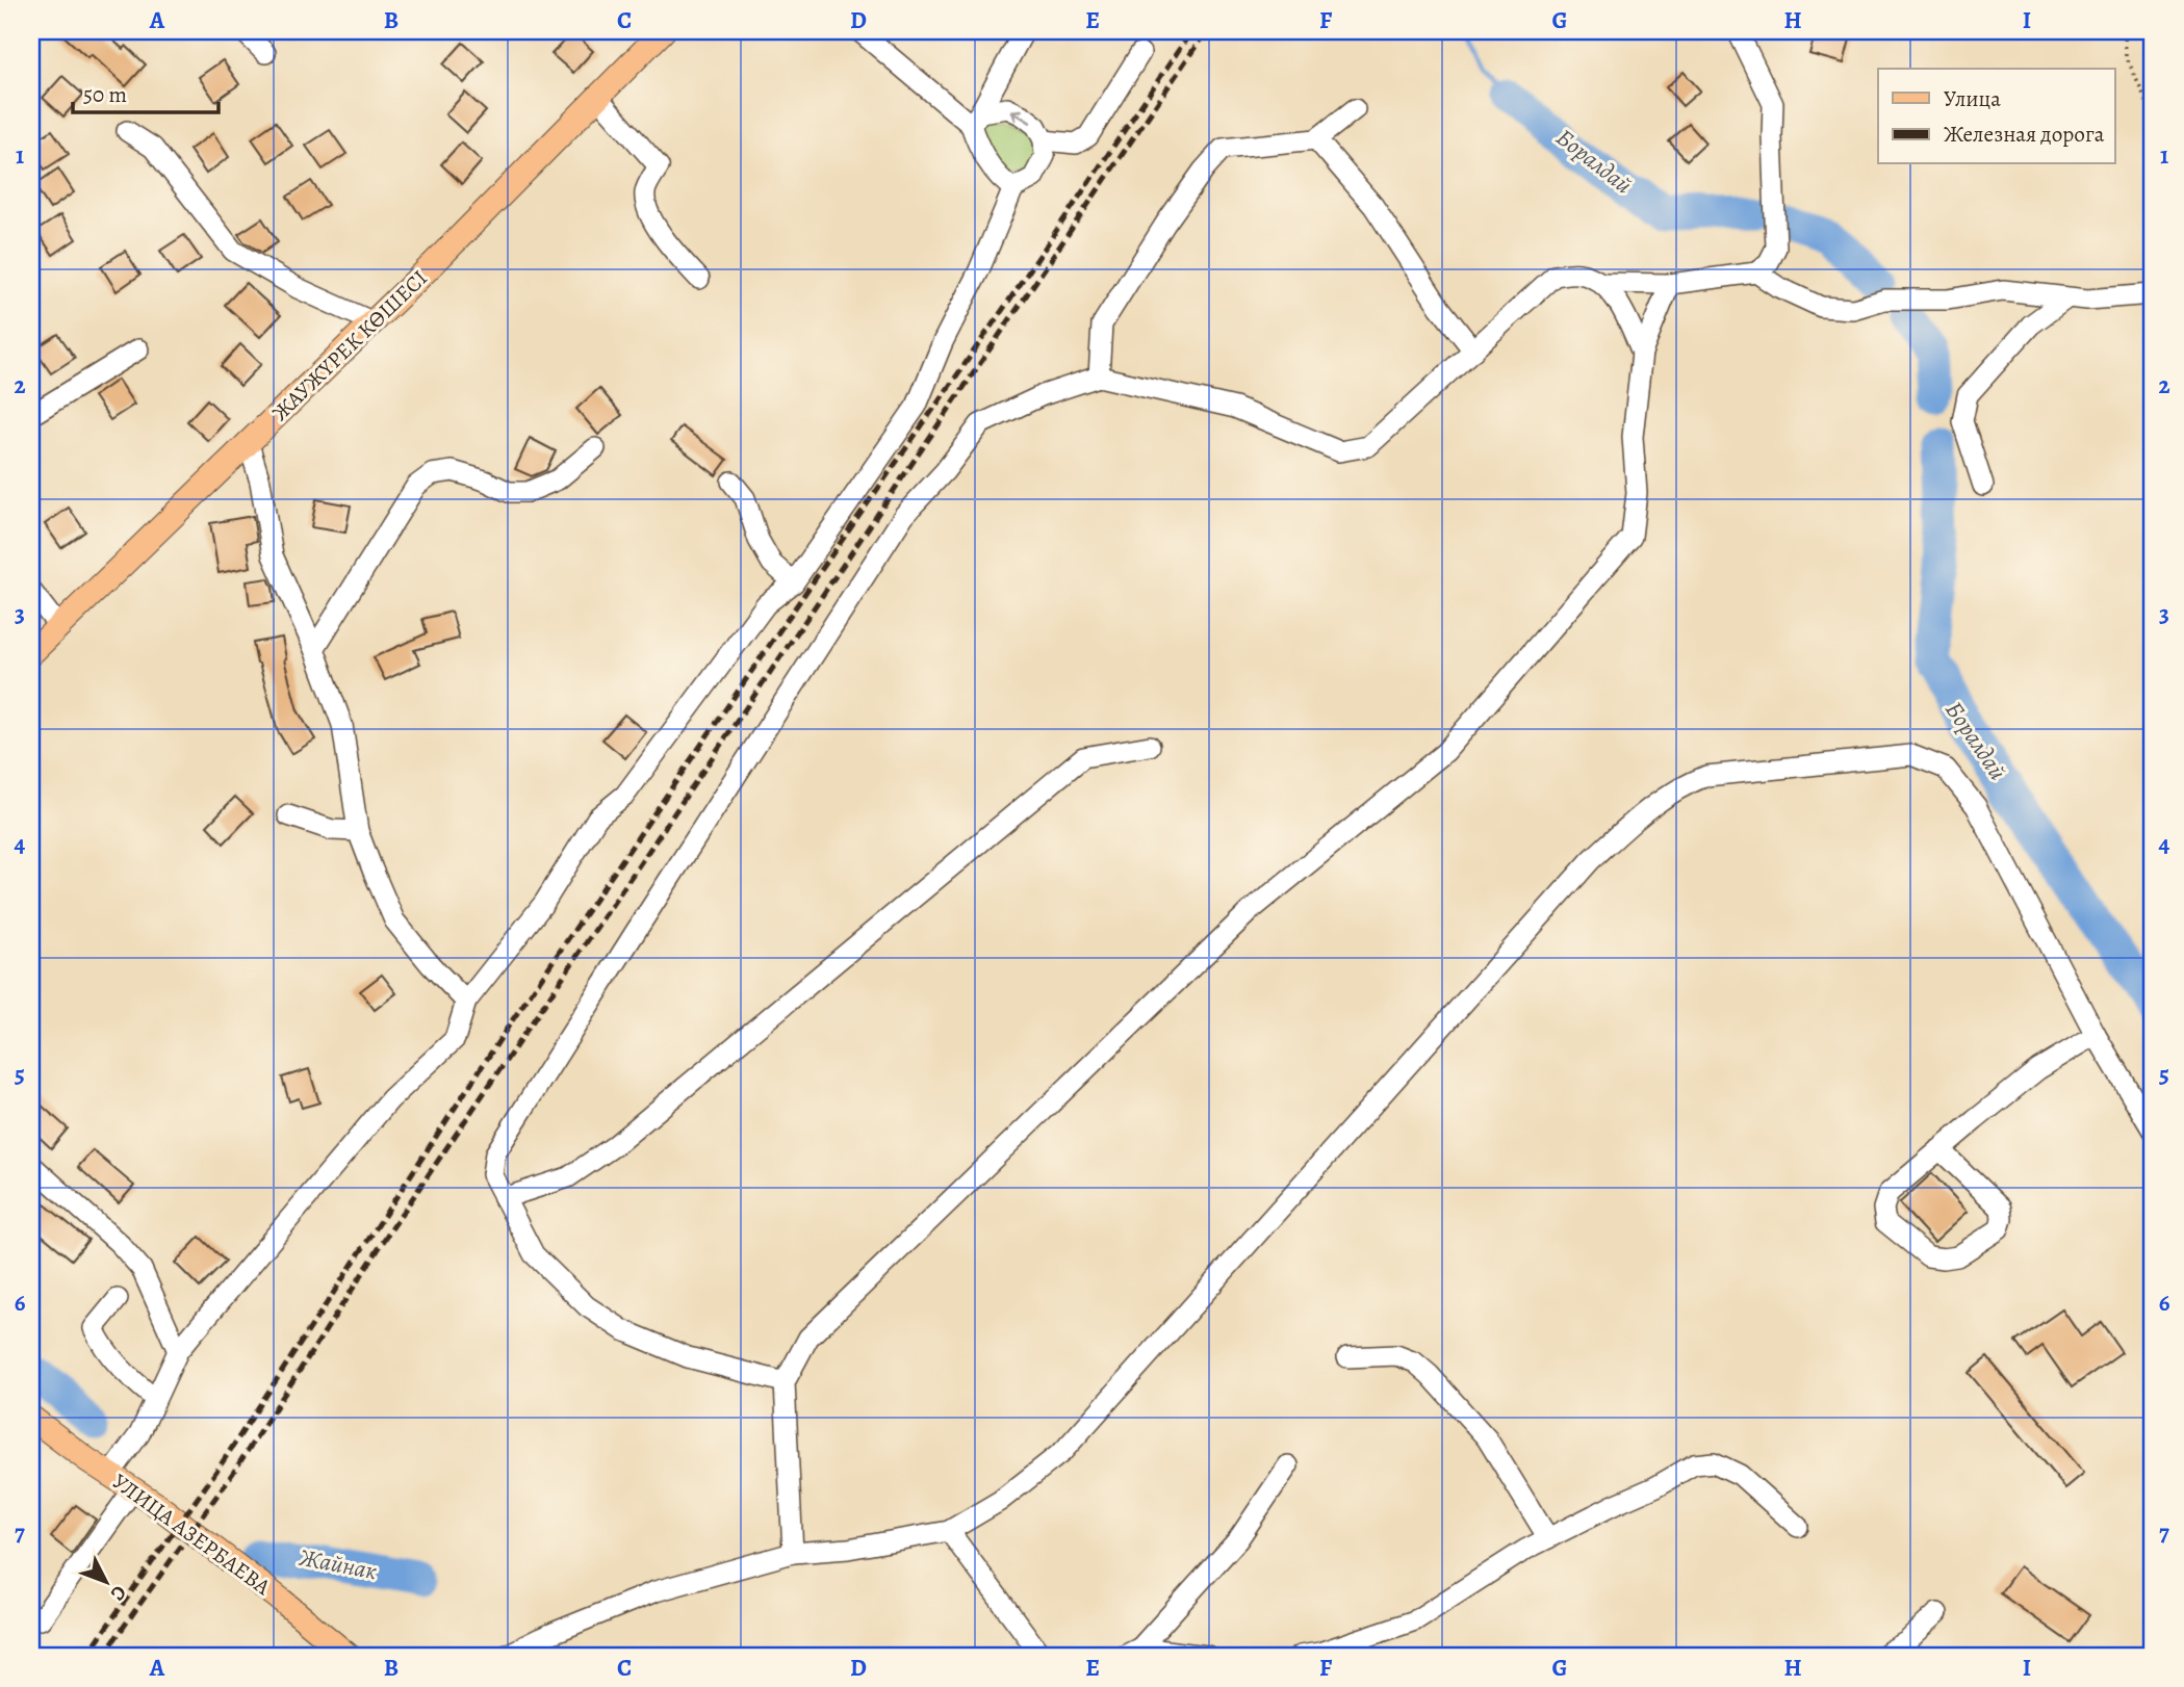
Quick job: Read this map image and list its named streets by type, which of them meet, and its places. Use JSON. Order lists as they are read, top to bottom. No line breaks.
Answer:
{"streets":{"main road":["ЖАУЖҮРЕК КӨШЕСІ","УЛИЦА АЗЕРБАЕВА"]},"water":["Боралдай","Жайнак"],"legend":["Улица","Железная дорога"],"scale_bar":"50 m","north":"bottom right","grid":{"columns":["A","B","C","D","E","F","G","H","I"],"rows":["1","2","3","4","5","6","7"]}}
